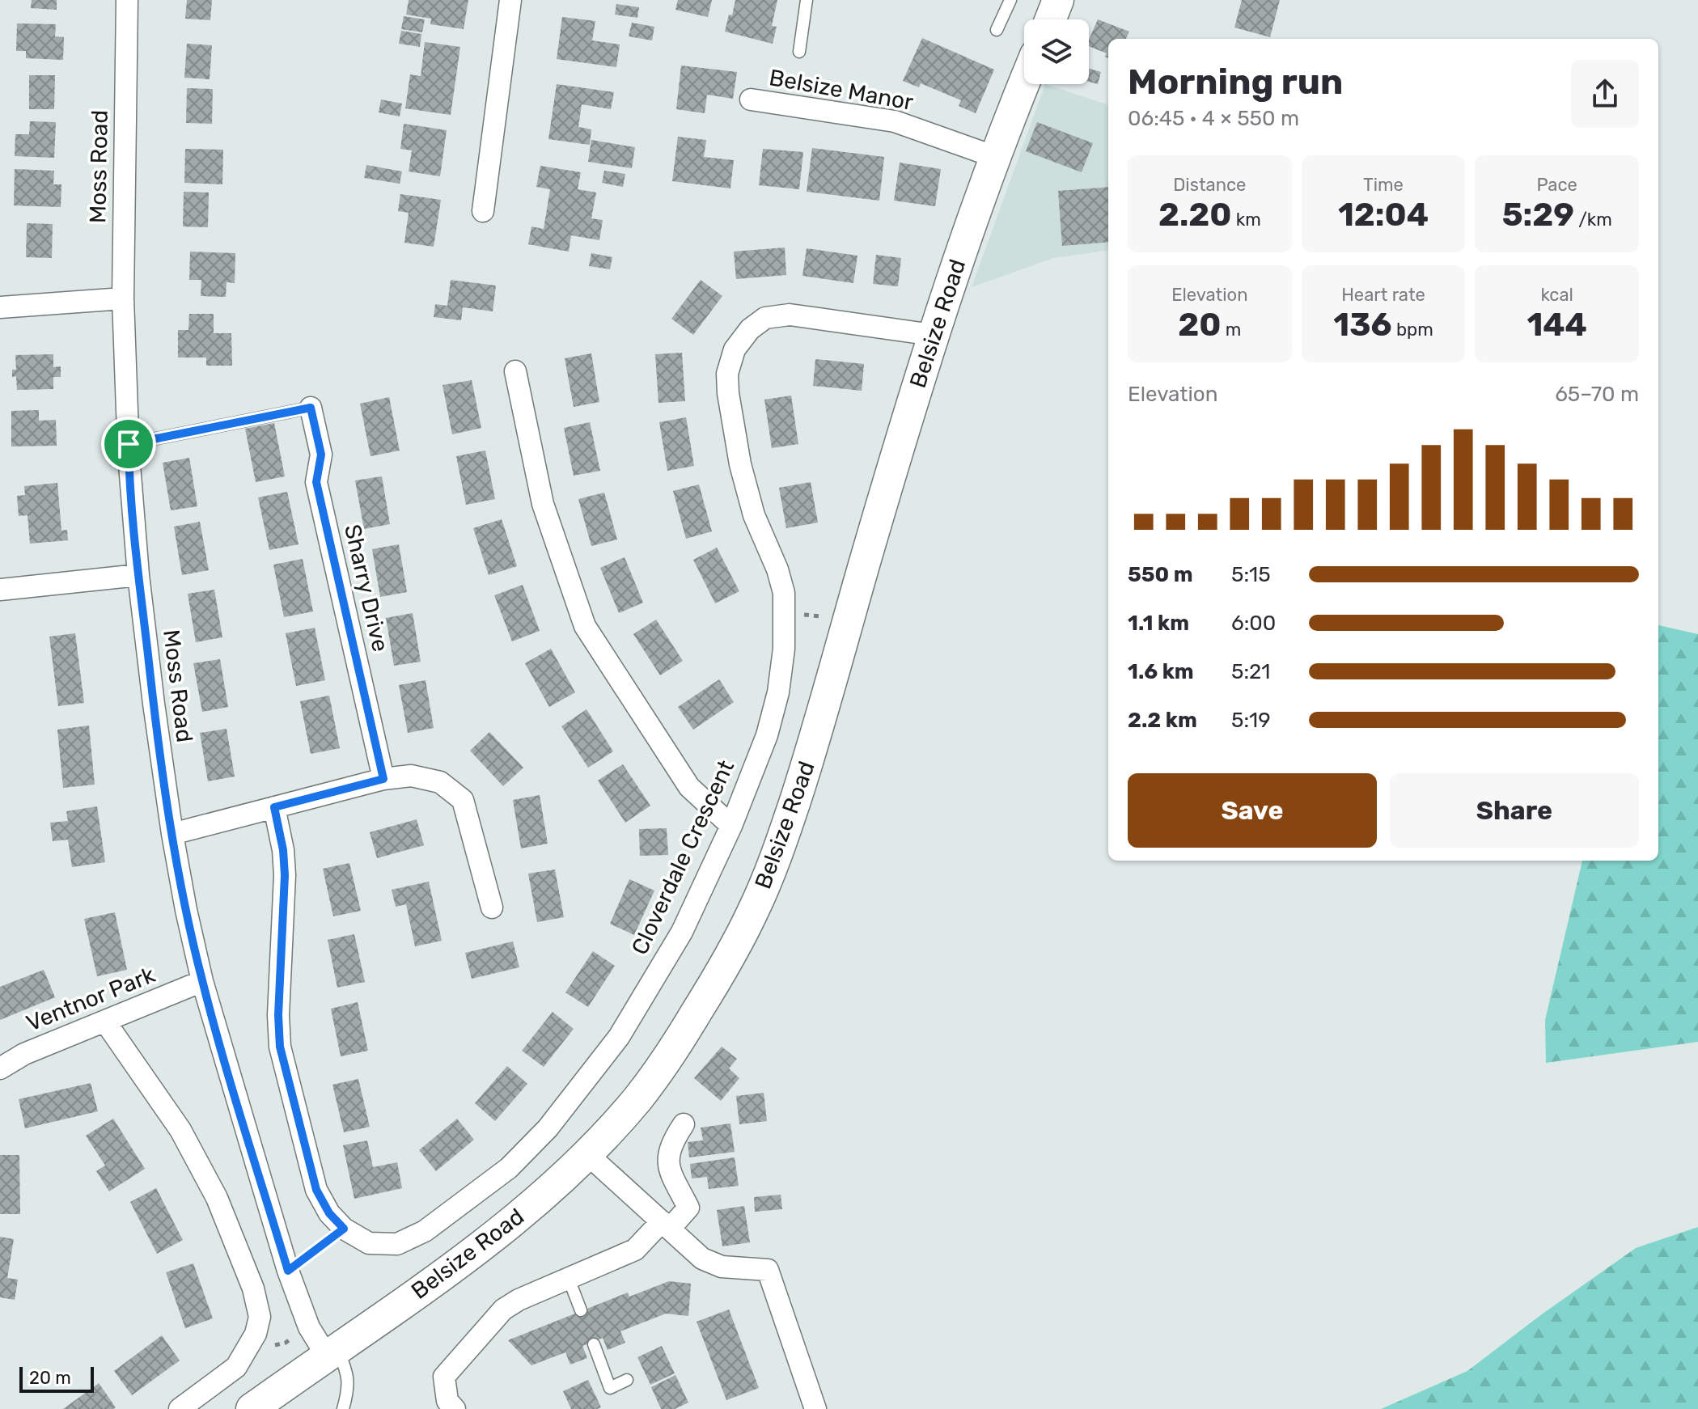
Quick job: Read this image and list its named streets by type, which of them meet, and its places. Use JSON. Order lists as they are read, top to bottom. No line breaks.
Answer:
{"streets":{"street":["Belsize Manor","Moss Road","Belsize Road","Sharry Drive","Cloverdale Crescent","Ventnor Park"]},"crossings":[["Belsize Manor","Belsize Road"],["Moss Road","Belsize Road"],["Moss Road","Ventnor Park"],["Belsize Road","Cloverdale Crescent"]],"scale_bar":"20 m","page":{"heading":["Morning run","06:45 · 4 × 550 m"],"stats":[["Distance","2.20 km"],["Time","12:04"],["Pace","5:29 /km"],["Elevation","20 m"],["Heart rate","136 bpm"],["kcal","144"]],"chart":["Elevation","65–70 m"],"list":[{"name":"550 m","note":"5:15"},{"name":"1.1 km","note":"6:00"},{"name":"1.6 km","note":"5:21"},{"name":"2.2 km","note":"5:19"}],"buttons":["Save","Share"],"scale":"20 m"}}
